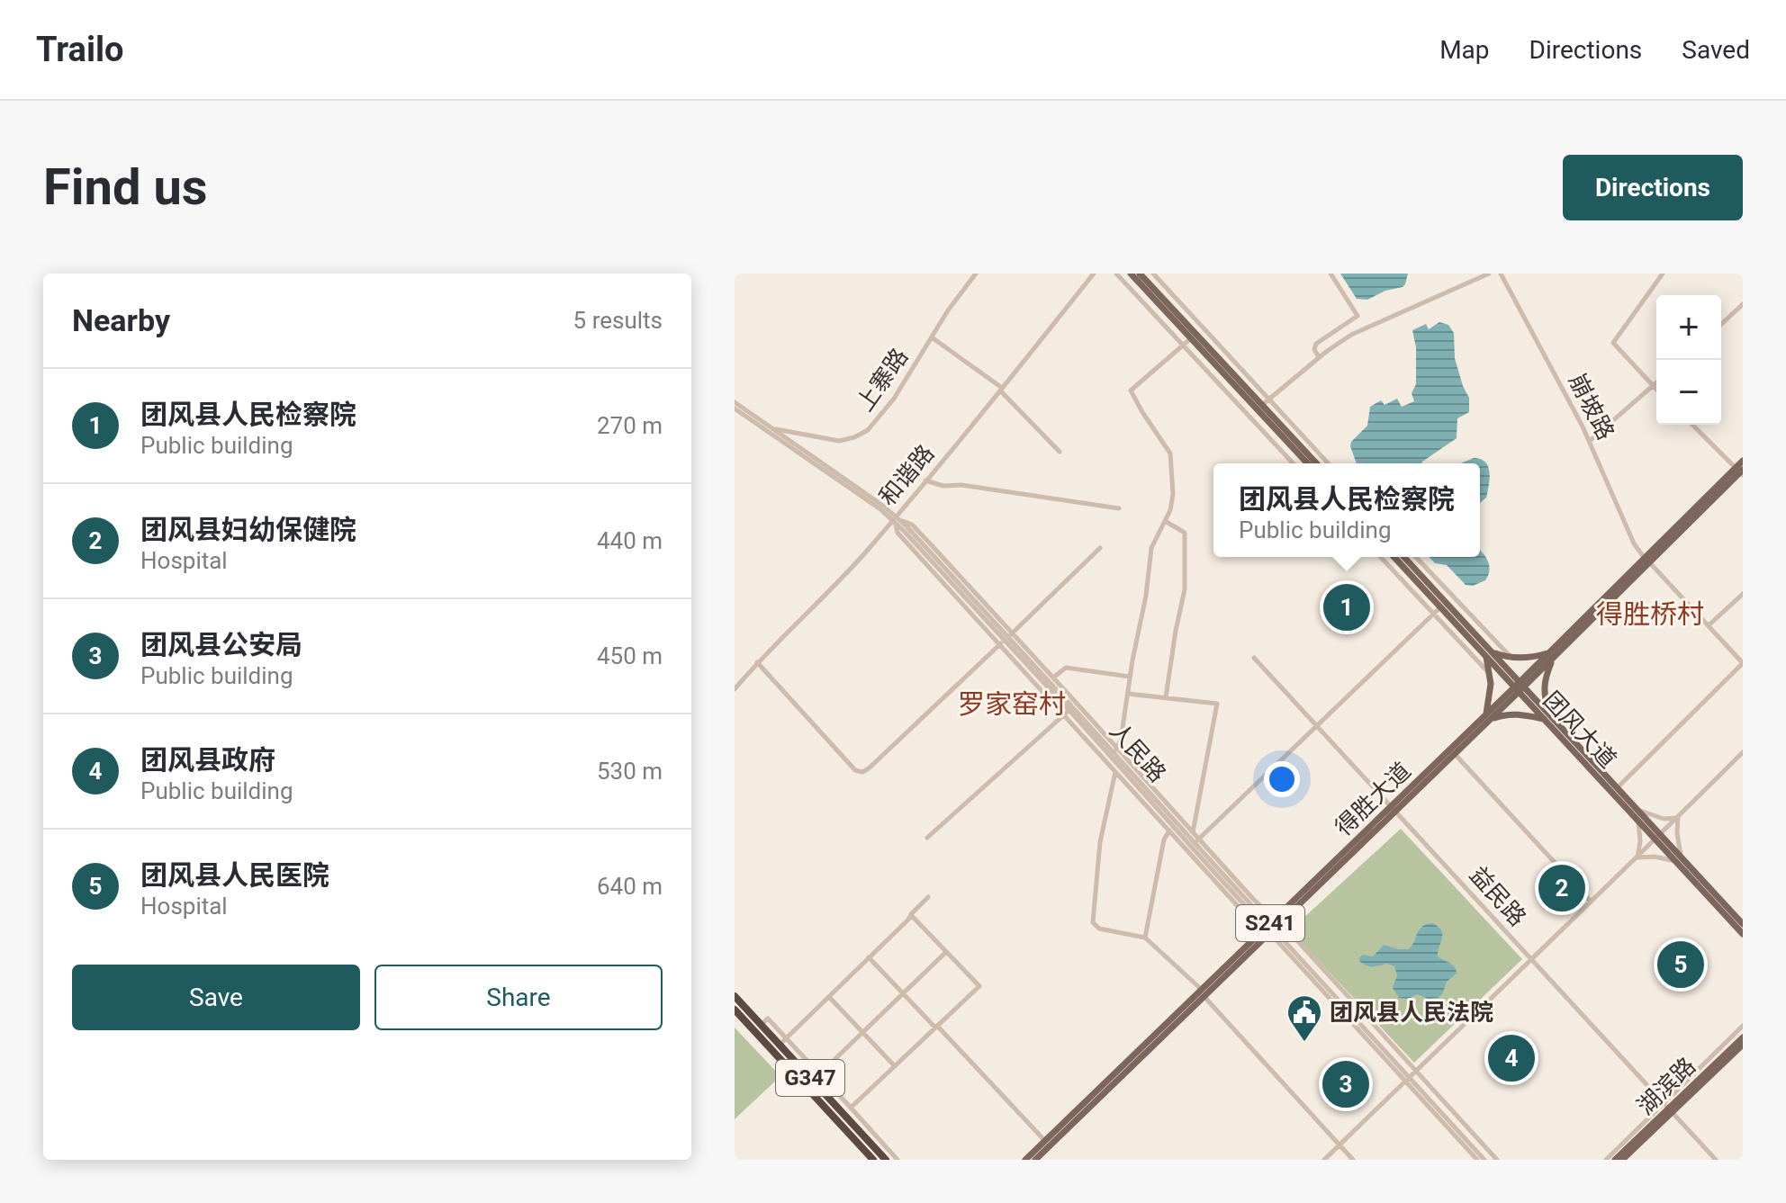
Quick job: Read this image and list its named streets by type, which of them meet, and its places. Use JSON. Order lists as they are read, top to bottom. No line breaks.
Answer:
{"streets":{"highway":["G347"],"main road":["团风大道","得胜大道","S241","湖滨路"],"street":["上寨路","崩坡路","和谐路","人民路","益民路"]},"crossings":[["上寨路","人民路"],["崩坡路","得胜大道"],["和谐路","人民路"],["团风大道","得胜大道"],["人民路","得胜大道"],["得胜大道","益民路"],["益民路","湖滨路"]],"districts":["得胜桥村","罗家窑村"],"places":{"public building":["团风县人民法院"]},"page":{"header":"Trailo","nav":["Map","Directions","Saved"],"buttons":["Directions",["Save","Share"]],"title":"Find us","heading":["Nearby","5 results"],"map_buttons":["+","−"],"list":[{"mark":"1","name":"团风县人民检察院","note":"Public building","value":"270 m"},{"mark":"2","name":"团风县妇幼保健院","note":"Hospital","value":"440 m"},{"mark":"3","name":"团风县公安局","note":"Public building","value":"450 m"},{"mark":"4","name":"团风县政府","note":"Public building","value":"530 m"},{"mark":"5","name":"团风县人民医院","note":"Hospital","value":"640 m"}],"popup":["团风县人民检察院","Public building"],"pins":["1","2","5","4","3"]}}
